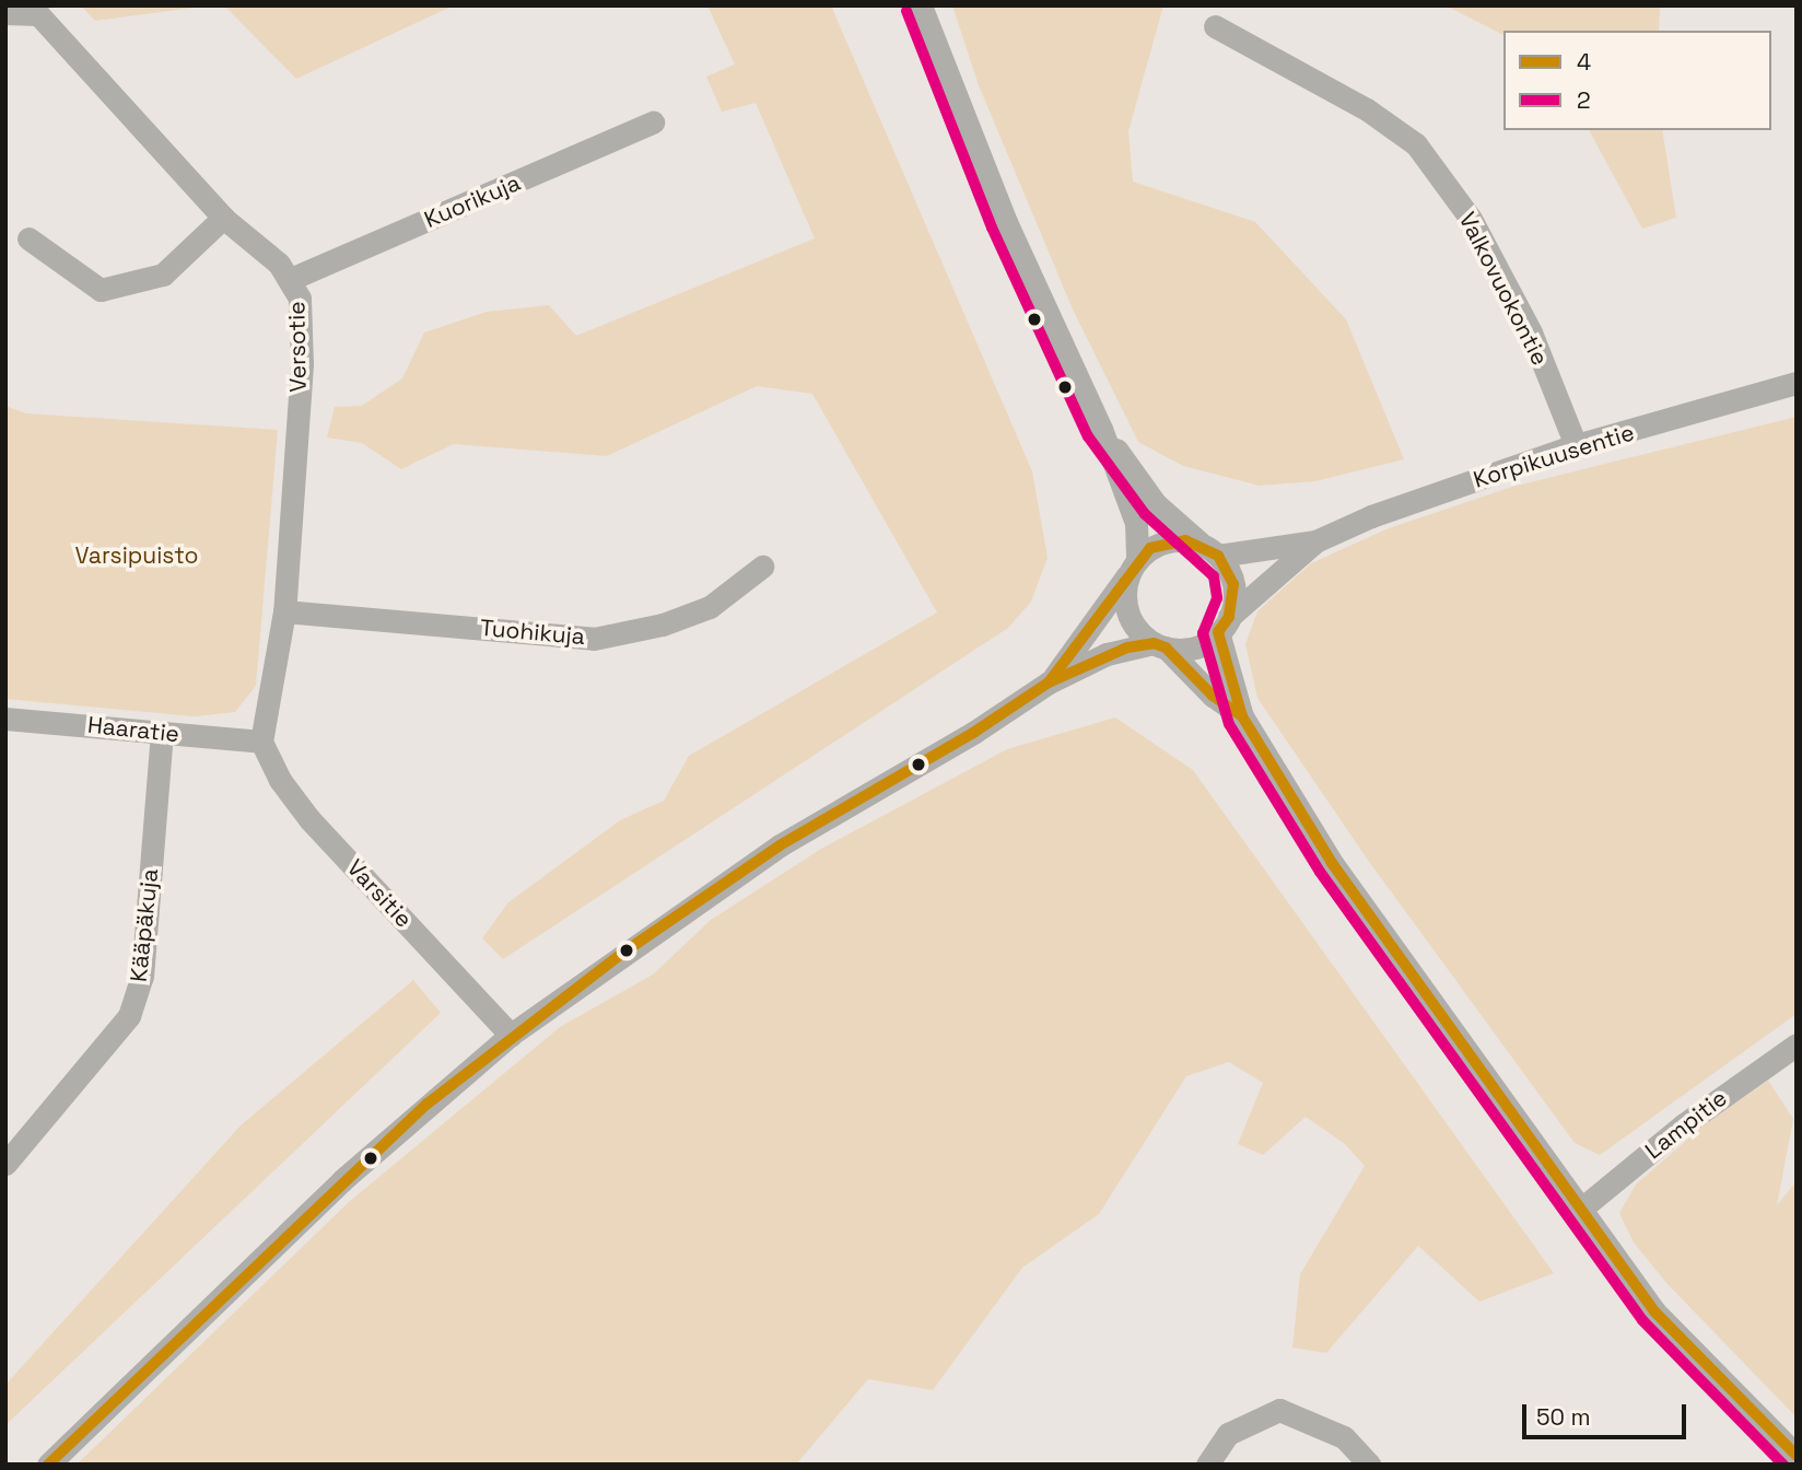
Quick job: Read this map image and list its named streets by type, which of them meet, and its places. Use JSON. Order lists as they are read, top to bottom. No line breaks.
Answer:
{"streets":{"street":["Kuorikuja","Valkovuokontie","Versotie","Korpikuusentie","Tuohikuja","Haaratie","Varsitie","Kääpäkuja","Lampitie"]},"crossings":[["Kuorikuja","Versotie"],["Valkovuokontie","Korpikuusentie"],["Versotie","Tuohikuja"],["Versotie","Haaratie"],["Versotie","Varsitie"],["Haaratie","Varsitie"],["Haaratie","Kääpäkuja"]],"parks":["Varsipuisto"],"lines":["transit line 2","transit line 4"],"legend":["4","2"],"scale_bar":"50 m"}
